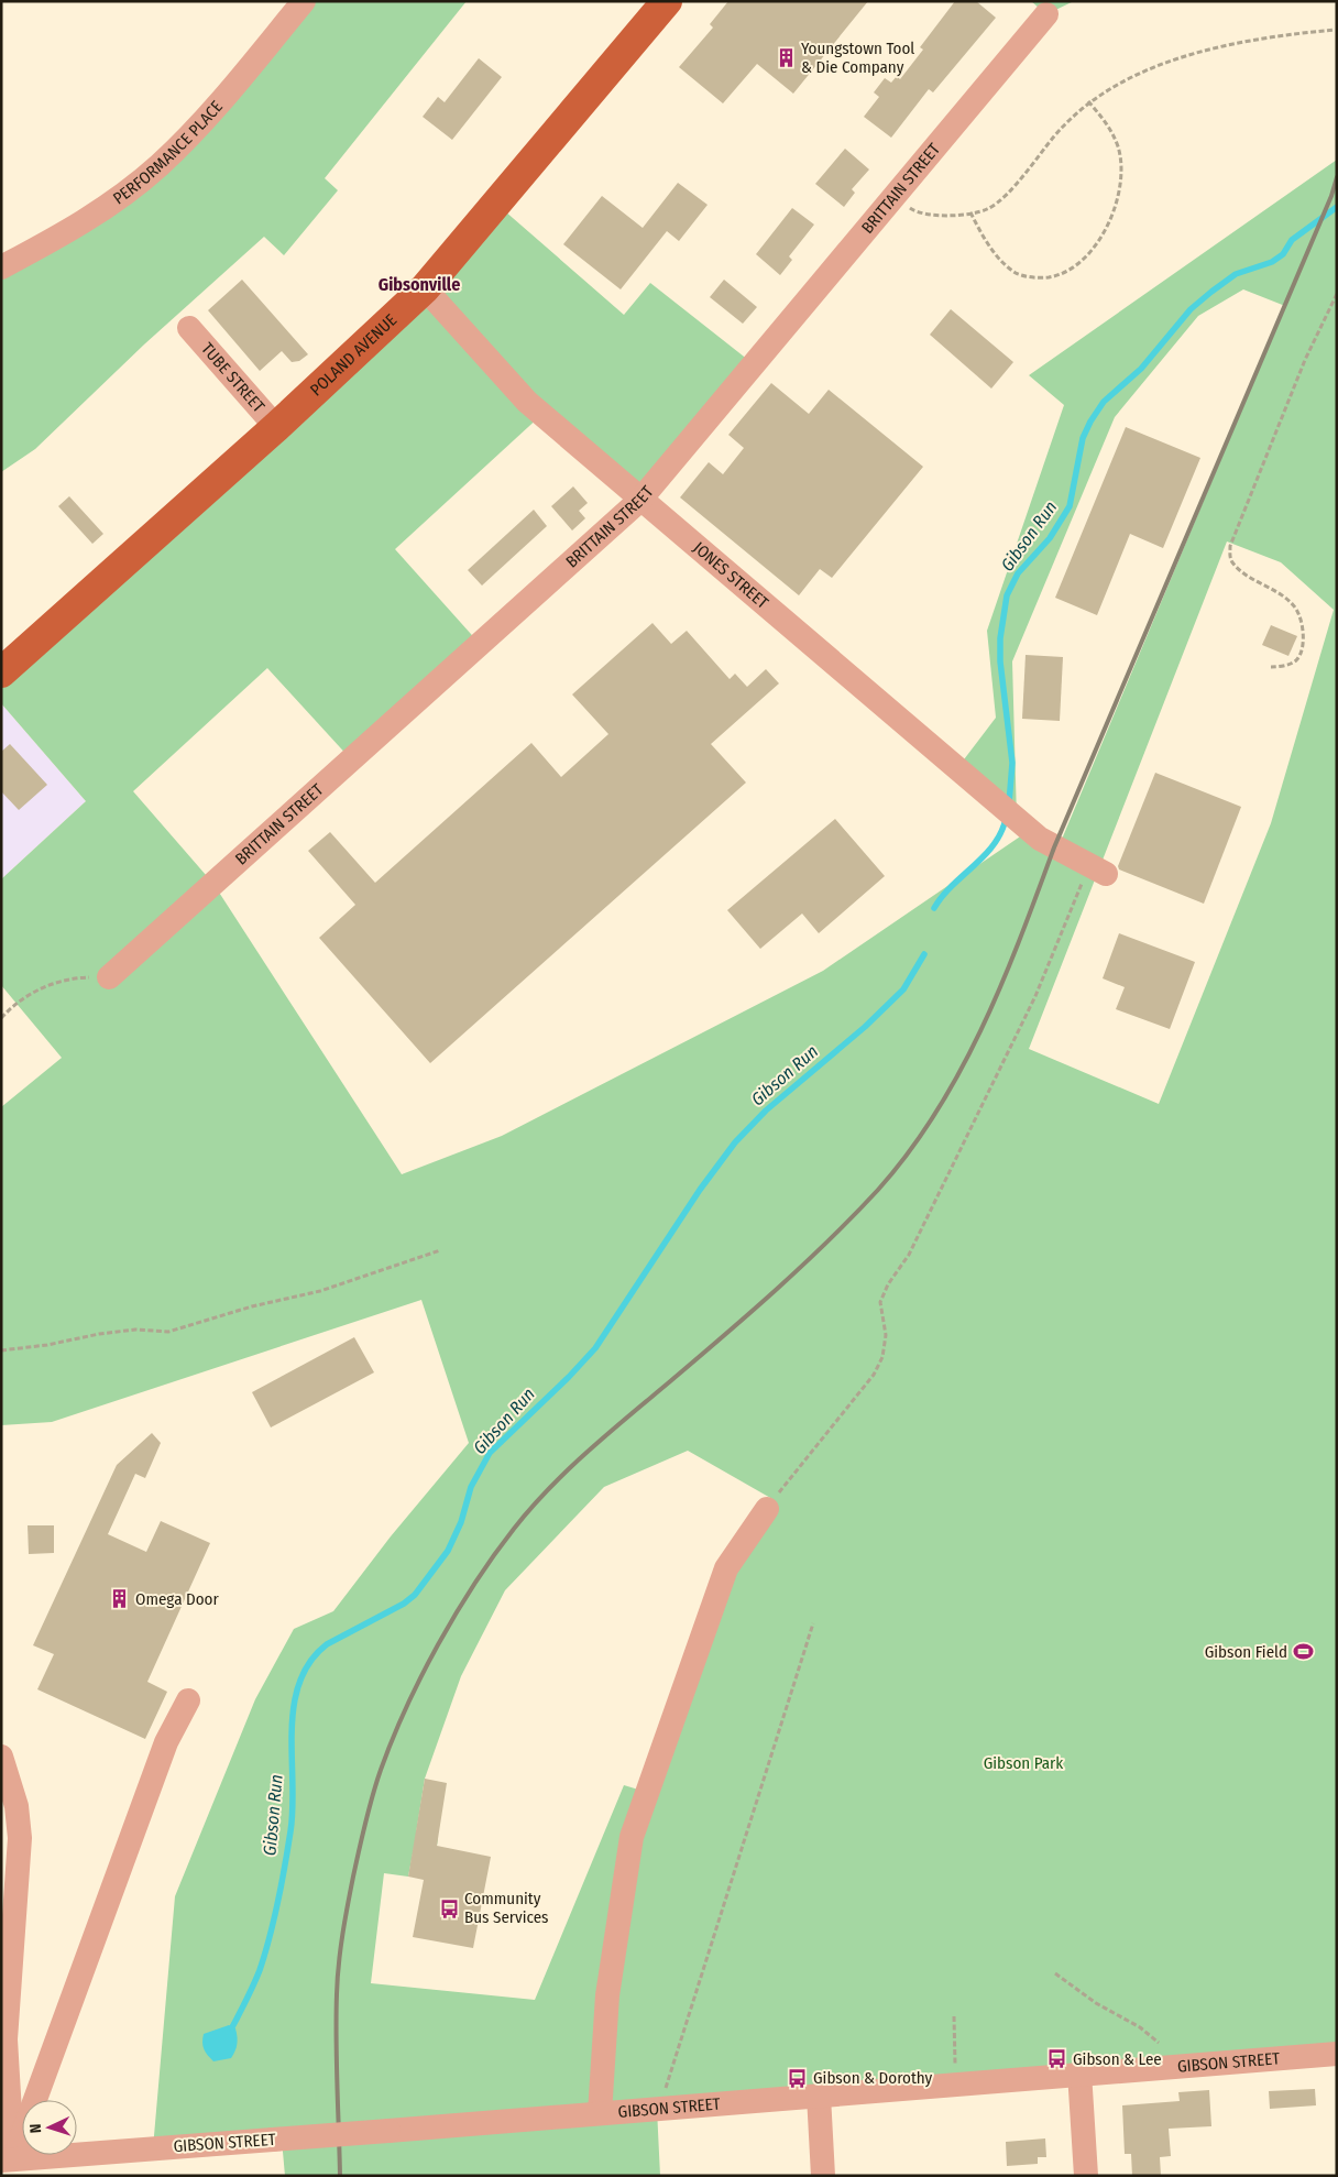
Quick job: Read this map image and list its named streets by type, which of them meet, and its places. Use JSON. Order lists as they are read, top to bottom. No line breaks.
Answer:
{"streets":{"main road":["POLAND AVENUE"],"street":["PERFORMANCE PLACE","BRITTAIN STREET","TUBE STREET","JONES STREET","GIBSON STREET"]},"crossings":[["BRITTAIN STREET","JONES STREET"],["POLAND AVENUE","TUBE STREET"],["POLAND AVENUE","JONES STREET"]],"districts":["Gibsonville"],"water":["Gibson Run"],"parks":["Gibson Park"],"places":{"building":["Youngstown Tool & Die Company","Omega Door"],"sports":["Gibson Field"],"bus stop":["Community Bus Services","Gibson & Lee","Gibson & Dorothy"]},"north":"left"}
